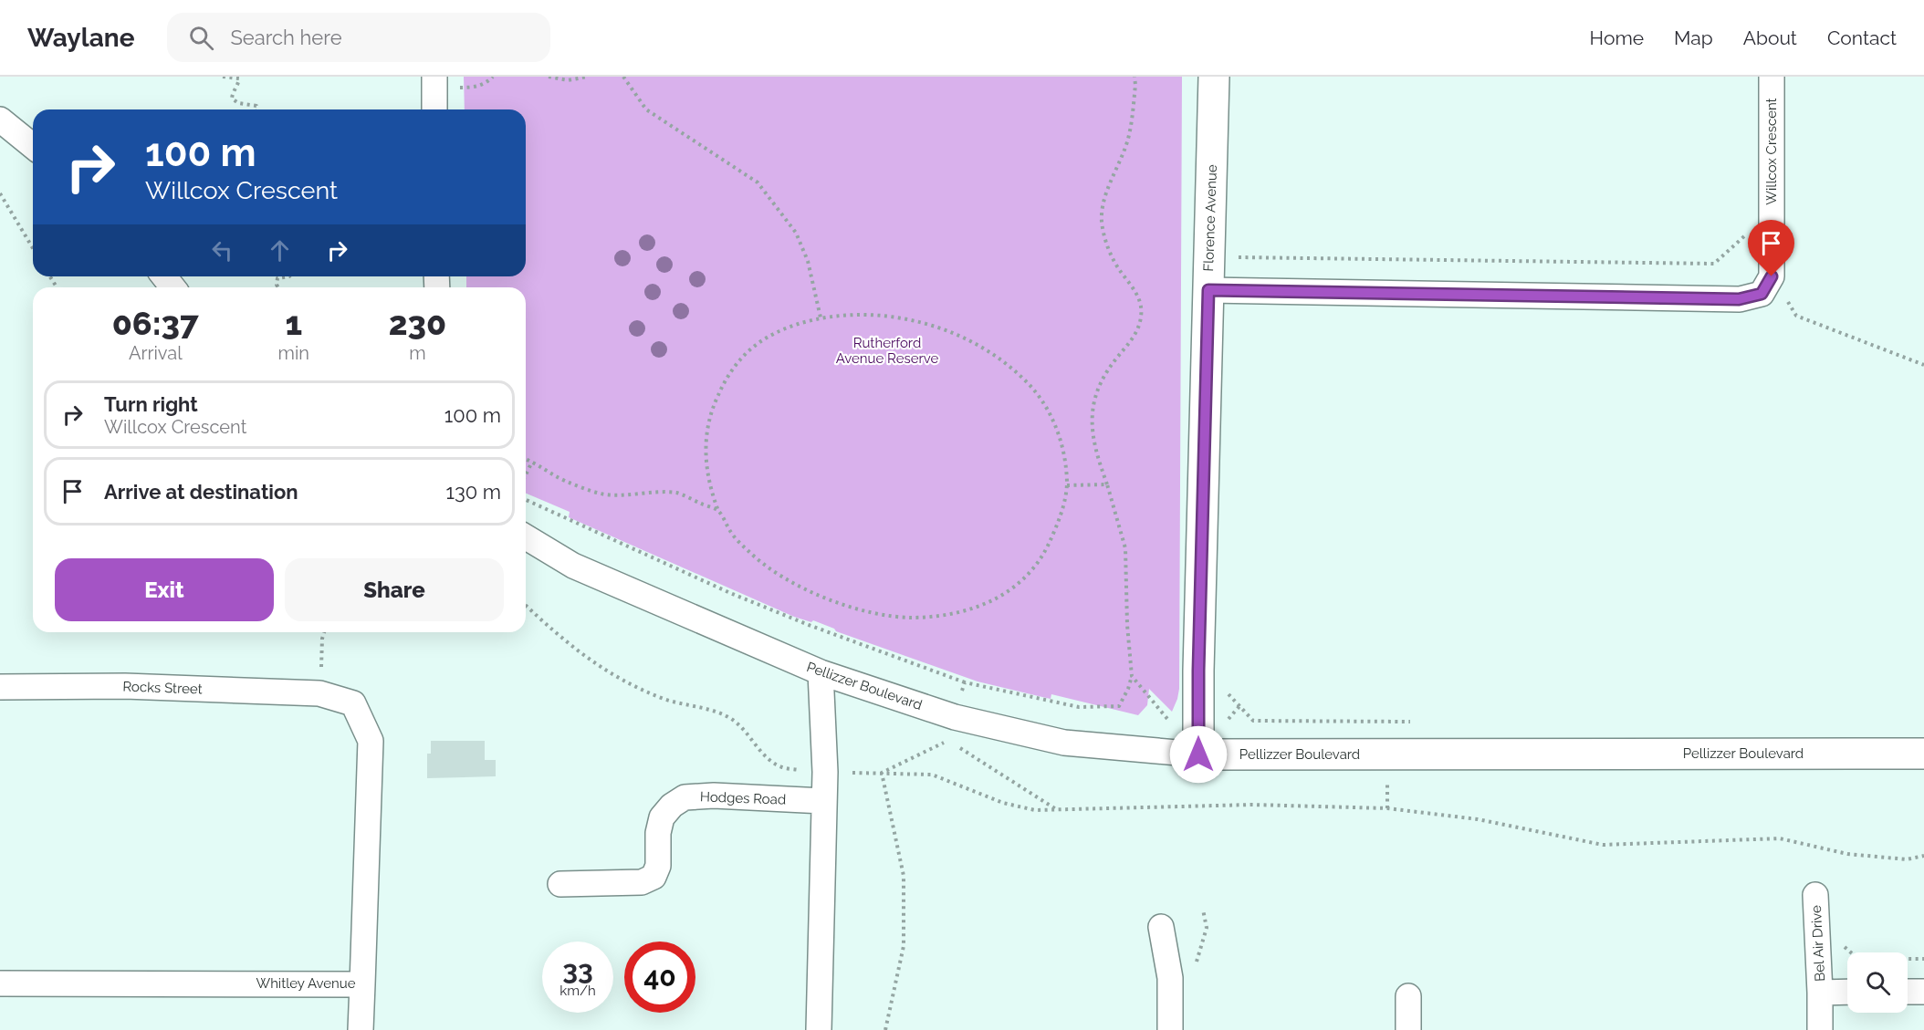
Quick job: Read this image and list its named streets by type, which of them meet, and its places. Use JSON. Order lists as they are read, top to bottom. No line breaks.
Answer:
{"streets":{"street":["Willcox Crescent","Florence Avenue","Pellizzer Boulevard","Rocks Street","Hodges Road","Bel Air Drive","Whitley Avenue"]},"crossings":[["Florence Avenue","Pellizzer Boulevard"],["Rocks Street","Whitley Avenue"]],"parks":["Rutherford Avenue Reserve"],"page":{"header":"Waylane","search":"Search here","nav":["Home","Map","About","Contact"],"turn":["100 m","Willcox Crescent"],"eta":["06:37","Arrival","1","min","230","m"],"list":[{"name":"Turn right","note":"Willcox Crescent","value":"100 m"},{"name":"Arrive at destination","value":"130 m"}],"buttons":["Exit","Share"],"speed":"33 km/h","limit":"40"}}
